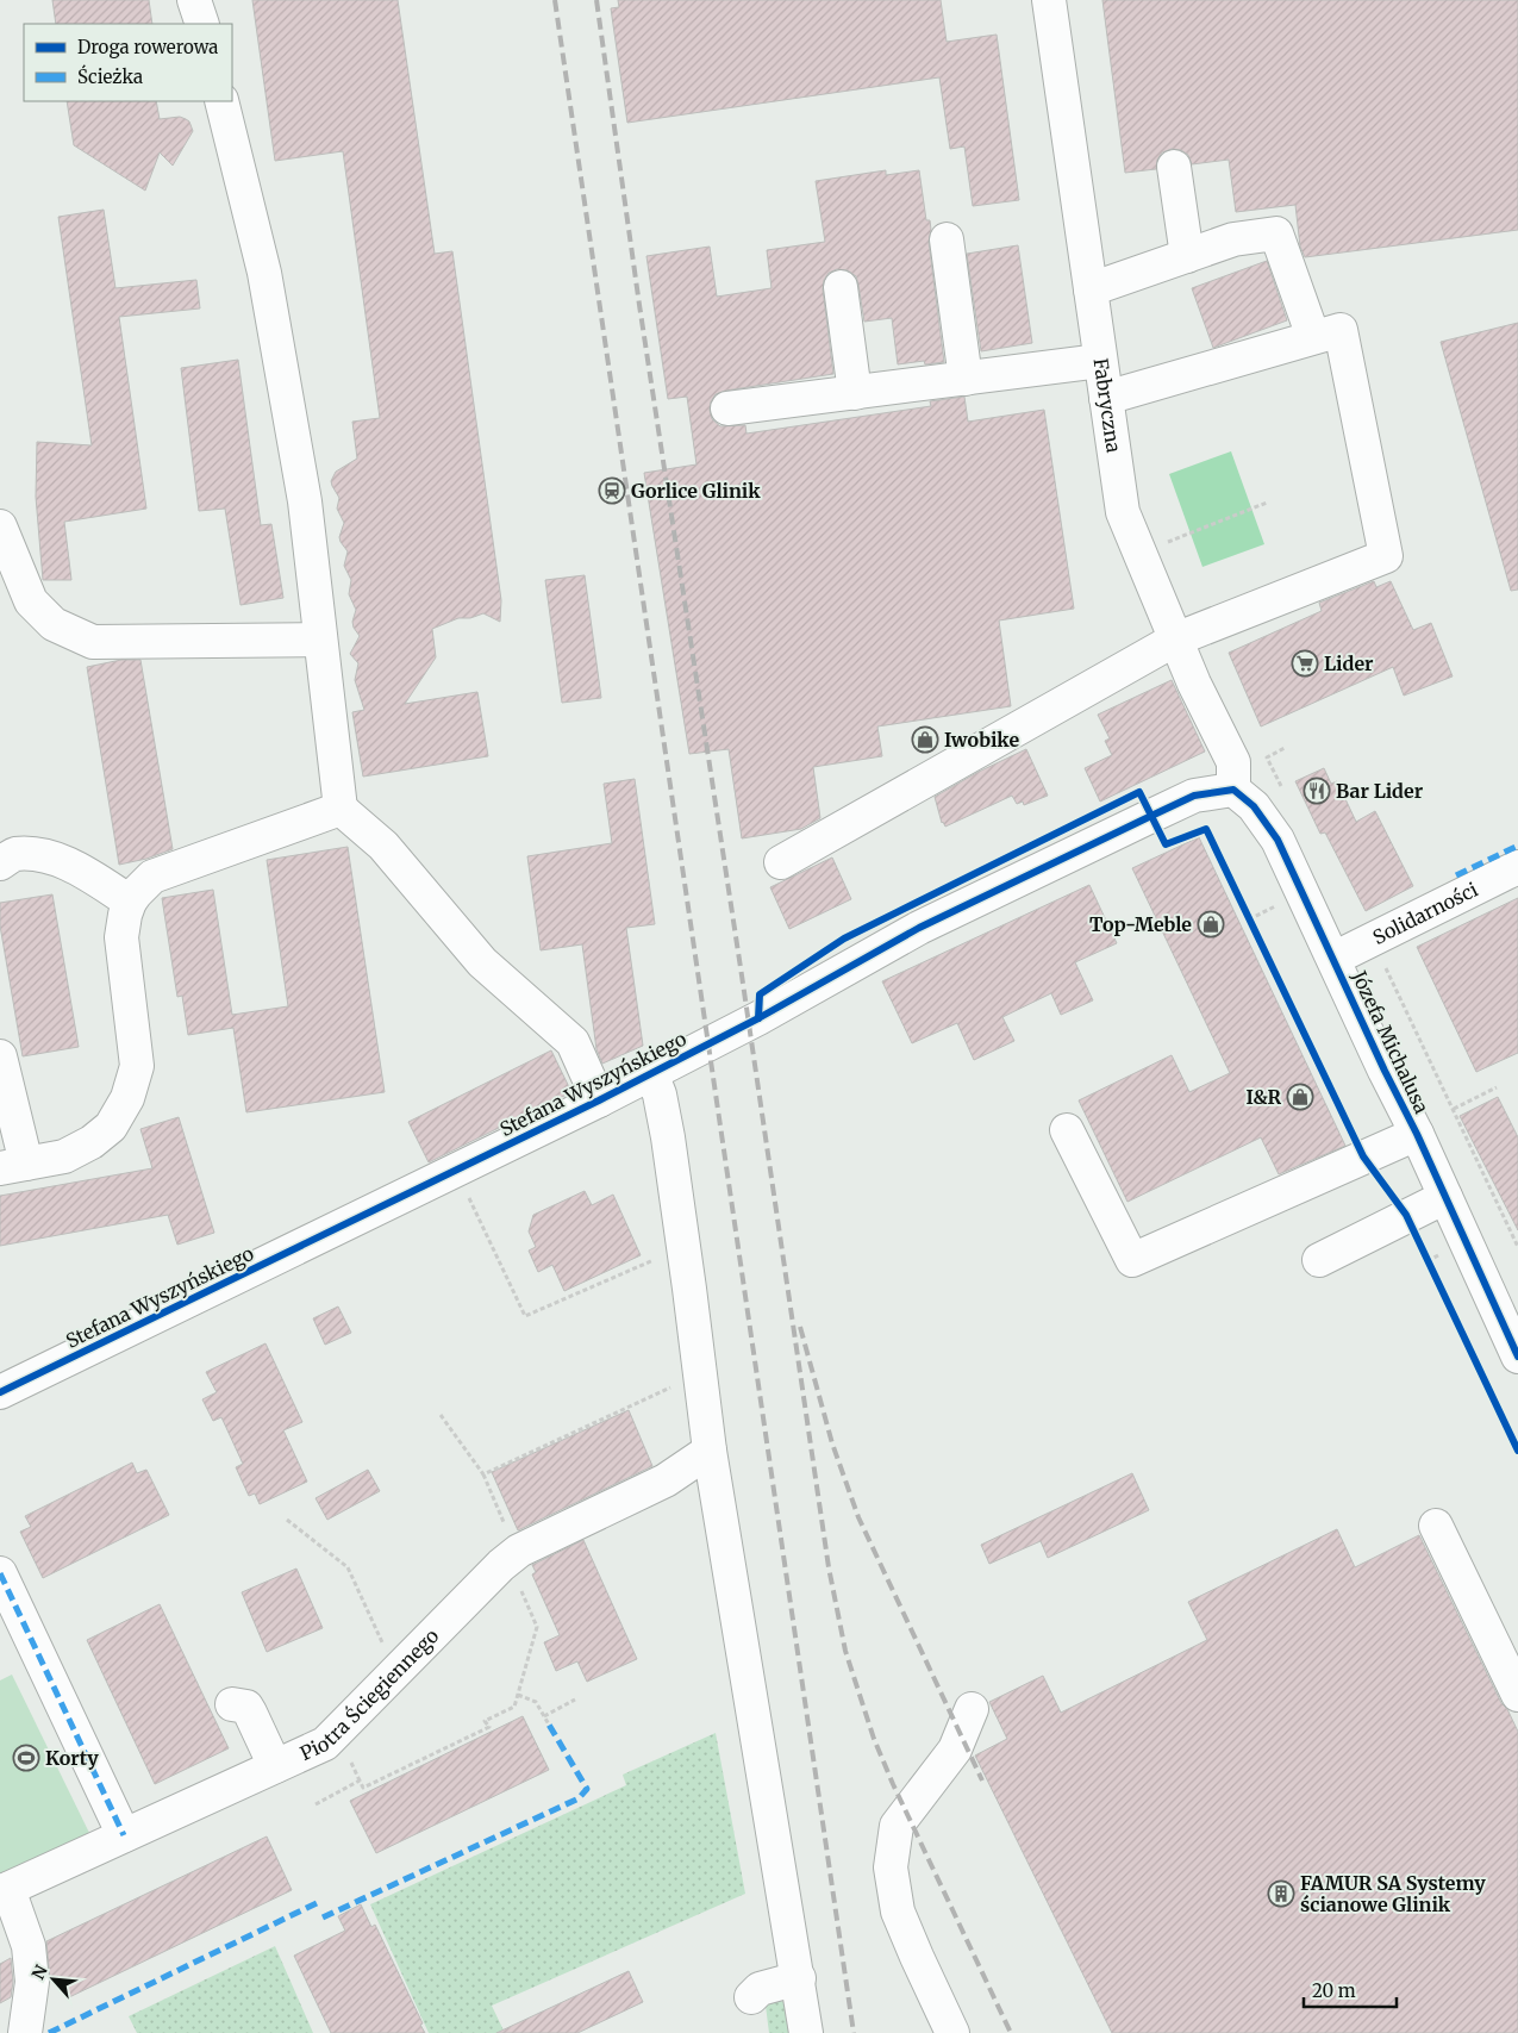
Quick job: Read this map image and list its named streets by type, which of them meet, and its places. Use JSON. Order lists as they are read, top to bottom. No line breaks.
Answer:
{"streets":{"street":["Fabryczna","Solidarności","Józefa Michalusa","Stefana Wyszyńskiego","Piotra Ściegiennego"]},"crossings":[["Fabryczna","Józefa Michalusa"],["Fabryczna","Stefana Wyszyńskiego"],["Solidarności","Józefa Michalusa"],["Józefa Michalusa","Stefana Wyszyńskiego"]],"places":{"station":["Gorlice Glinik"],"supermarket":["Lider"],"shop":["Iwobike","Top-Meble","I&R"],"restaurant":["Bar Lider"],"sports":["Korty"],"building":["FAMUR SA Systemy ścianowe Glinik"]},"legend":["Droga rowerowa","Ścieżka"],"scale_bar":"20 m","north":"top left"}
